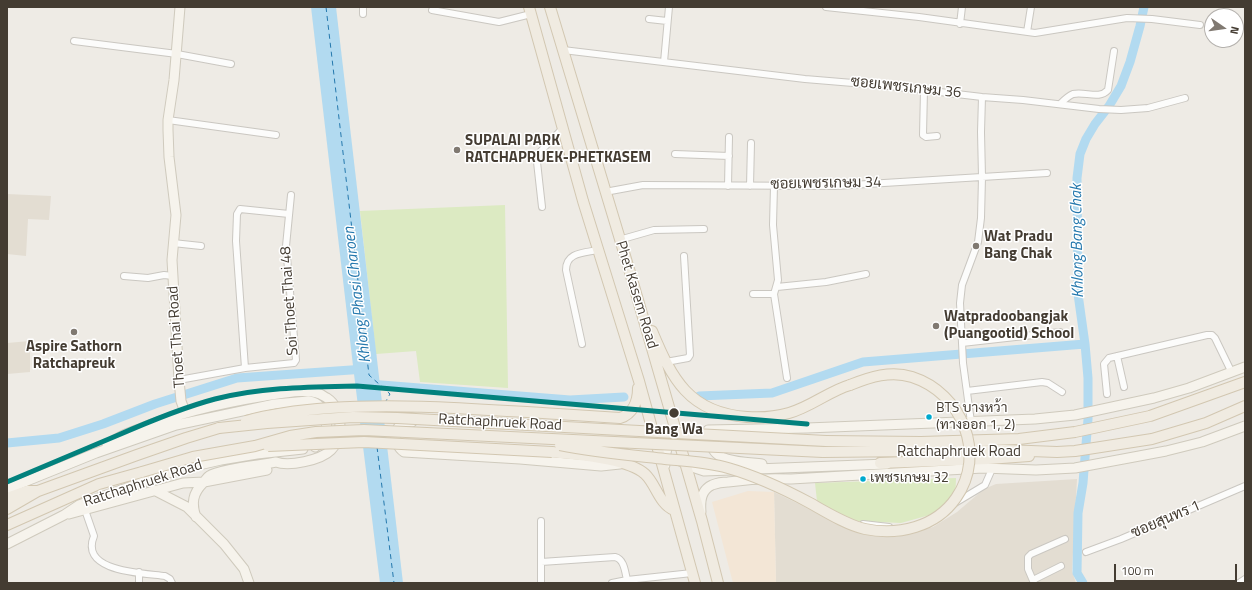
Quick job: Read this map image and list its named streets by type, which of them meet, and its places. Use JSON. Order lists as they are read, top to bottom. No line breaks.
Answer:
{"streets":{"main road":["Phet Kasem Road","Thoet Thai Road","Ratchaphruek Road"],"street":["ซอยเพชรเกษม 36","ซอยเพชรเกษม 34","Soi Thoet Thai 48","ซอยสุนทร 1"]},"crossings":[["ซอยเพชรเกษม 36","Phet Kasem Road"],["ซอยเพชรเกษม 34","Phet Kasem Road"],["Phet Kasem Road","Ratchaphruek Road"],["Soi Thoet Thai 48","Thoet Thai Road"]],"water":["Khlong Bang Chak","Khlong Phasi Charoen"],"places":["SUPALAI PARK RATCHAPRUEK-PHETKASEM","Wat Pradu Bang Chak","Watpradoobangjak (Puangootid) School","Aspire Sathorn Ratchapreuk","Bang Wa","BTS บางหว้า (ทางออก 1, 2)","เพชรเกษม 32"],"scale_bar":"100 m","north":"right"}
